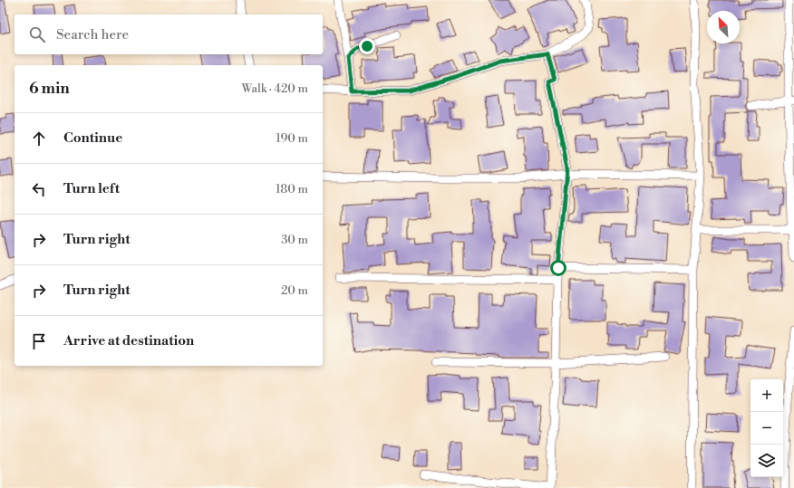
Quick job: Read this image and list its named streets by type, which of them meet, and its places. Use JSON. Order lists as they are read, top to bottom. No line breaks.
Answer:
{"north":"top left","page":{"search":"Search here","heading":["6 min","Walk · 420 m"],"list":[["Continue","190 m"],["Turn left","180 m"],["Turn right","30 m"],["Turn right","20 m"],"Arrive at destination"],"map_buttons":["+","−"]}}
